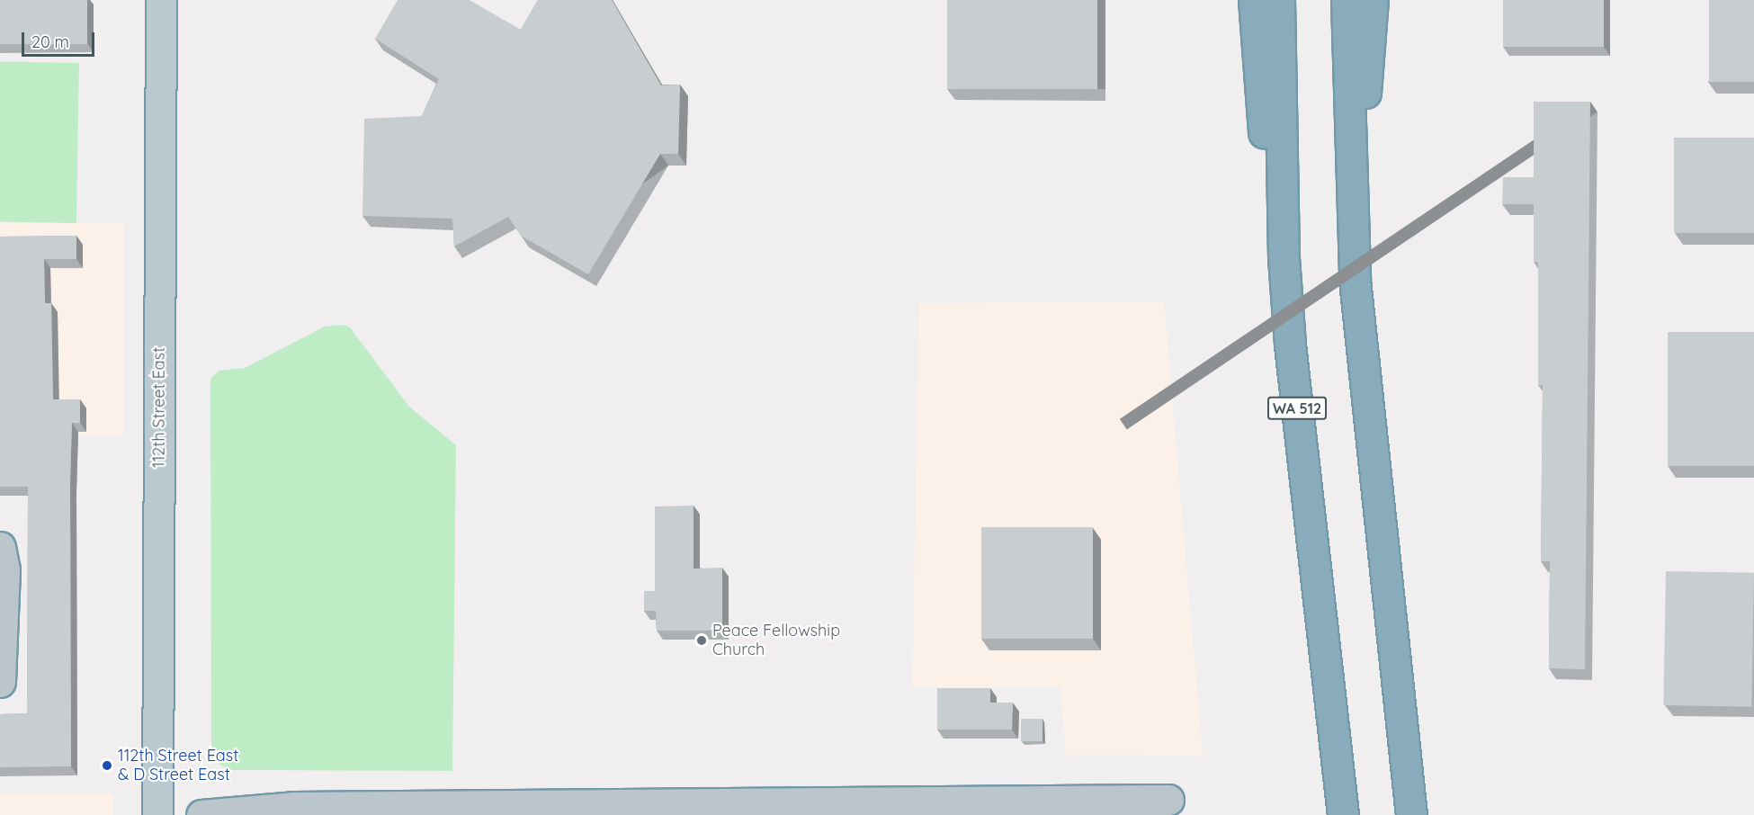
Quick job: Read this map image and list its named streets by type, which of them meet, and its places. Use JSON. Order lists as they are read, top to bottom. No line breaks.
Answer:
{"streets":{"highway":["WA 512"],"main road":["112th Street East"]},"places":["Peace Fellowship Church","112th Street East & D Street East"],"scale_bar":"20 m"}
